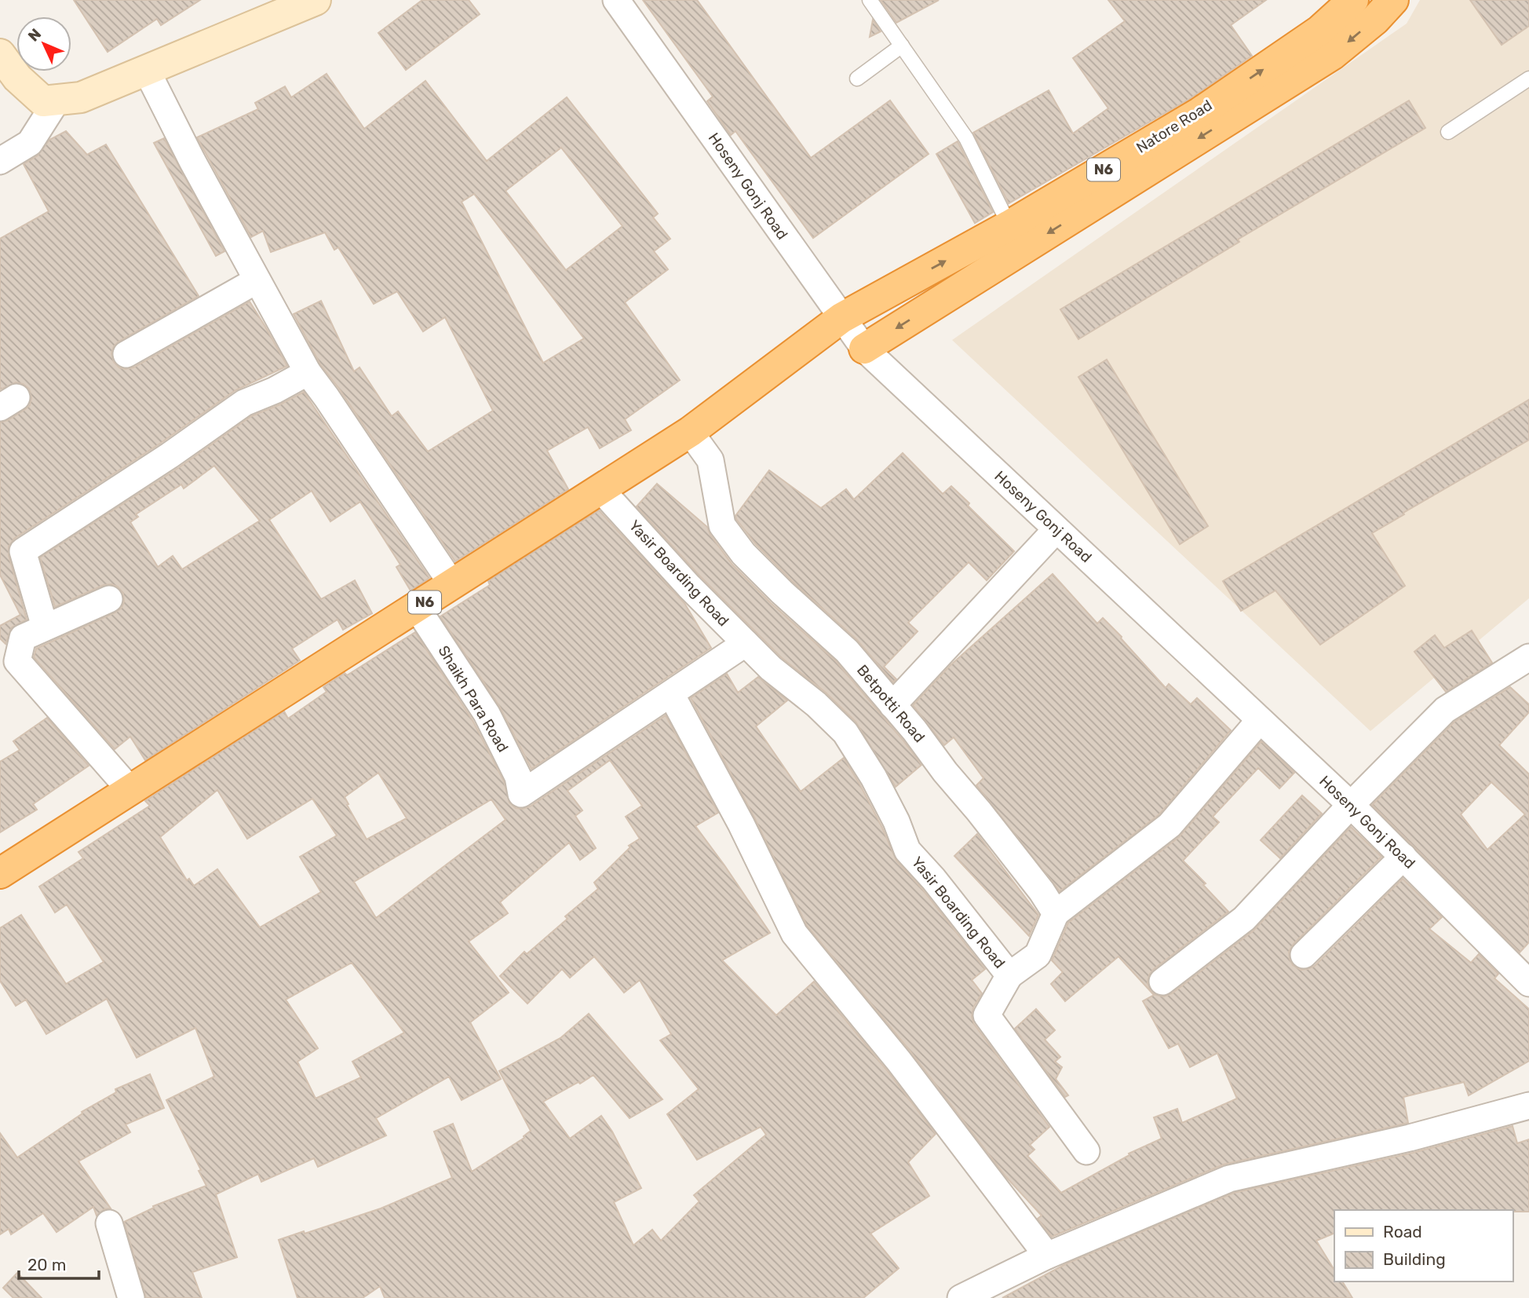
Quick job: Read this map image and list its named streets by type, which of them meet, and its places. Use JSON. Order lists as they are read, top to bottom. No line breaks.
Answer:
{"streets":{"highway":["Natore Road","N6"],"street":["Hoseny Gonj Road","Yasir Boarding Road","Shaikh Para Road","Betpotti Road"]},"crossings":[["Natore Road","N6"],["Natore Road","Hoseny Gonj Road"],["N6","Hoseny Gonj Road"],["N6","Yasir Boarding Road"],["N6","Shaikh Para Road"],["N6","Betpotti Road"]],"legend":["Road","Building"],"scale_bar":"20 m","north":"top left"}
